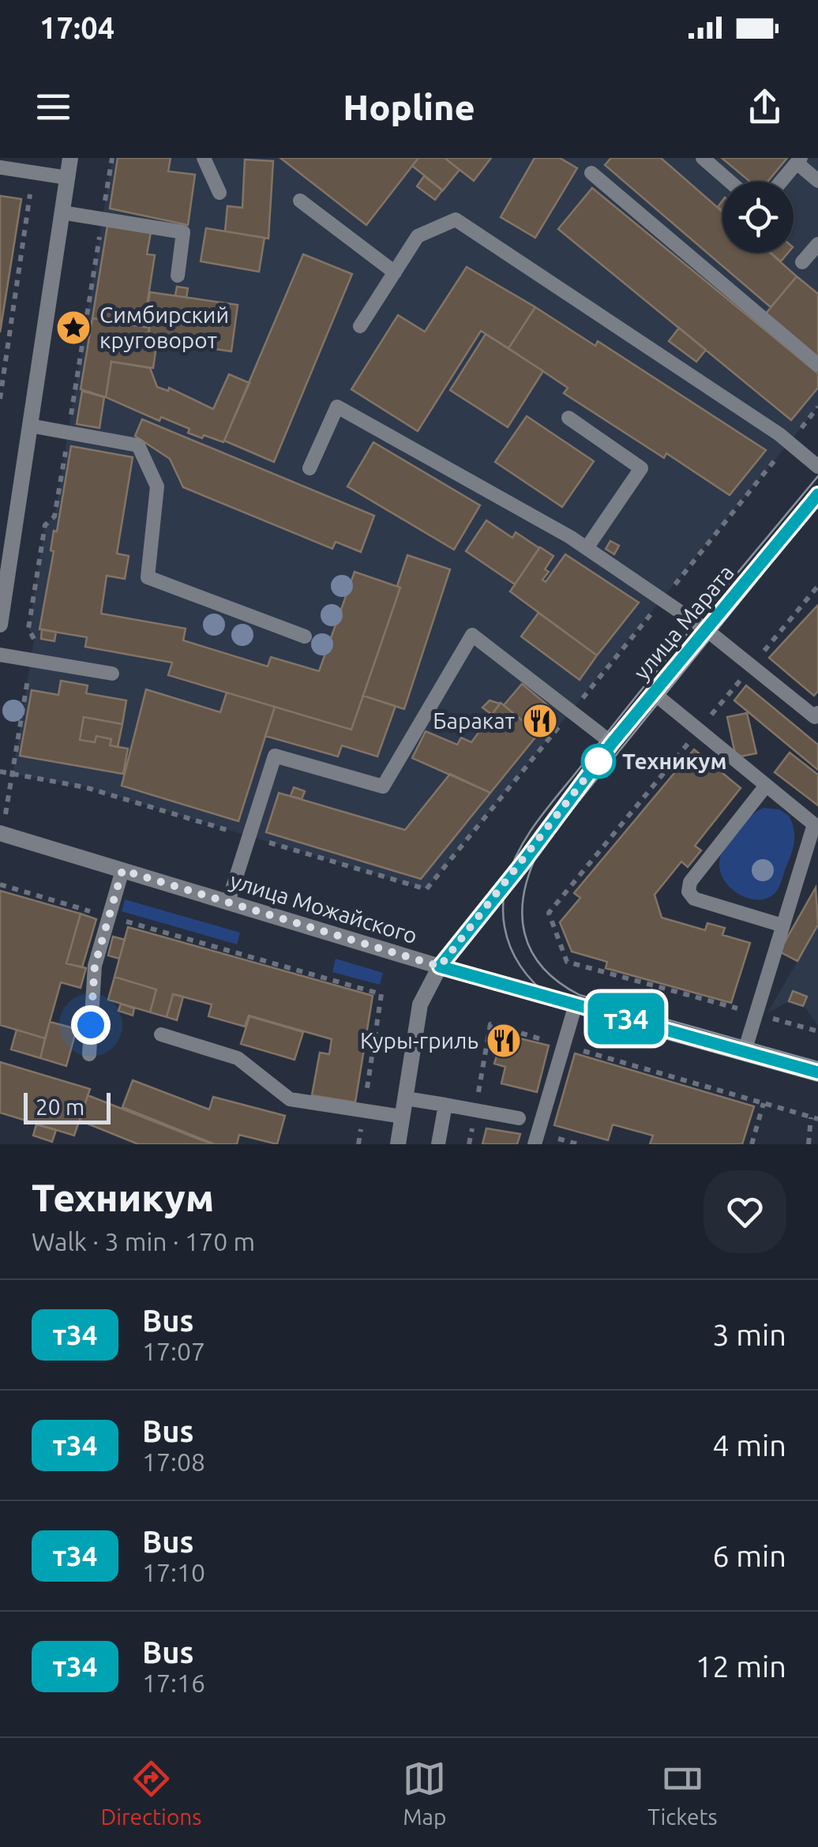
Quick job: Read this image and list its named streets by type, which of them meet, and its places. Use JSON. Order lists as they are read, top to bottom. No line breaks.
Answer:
{"streets":{"street":["улица Марата","улица Можайского"]},"crossings":[["улица Марата","улица Можайского"]],"places":{"place":["Симбирский круговорот"],"restaurant":["Баракат","Куры-гриль"],"other":["Техникум"]},"lines":["bus line т34"],"scale_bar":"20 m","page":{"status":"17:04","header":"Hopline","on_map":"т34","scale":"20 m","heading":["Техникум","Walk · 3 min · 170 m"],"list":[{"mark":"т34","name":"Bus","note":"17:07","value":"3 min"},{"mark":"т34","name":"Bus","note":"17:08","value":"4 min"},{"mark":"т34","name":"Bus","note":"17:10","value":"6 min"},{"mark":"т34","name":"Bus","note":"17:16","value":"12 min"}],"tabs":["Directions","Map","Tickets"]}}
